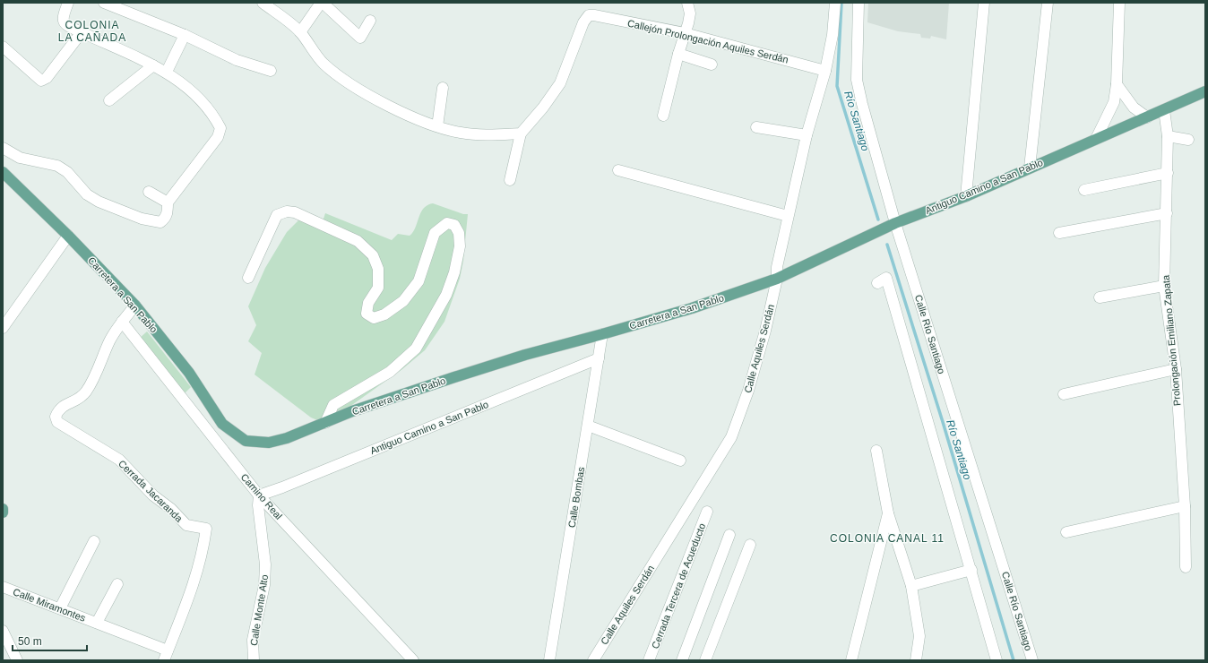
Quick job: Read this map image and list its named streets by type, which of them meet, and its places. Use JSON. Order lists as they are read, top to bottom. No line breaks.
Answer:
{"streets":{"main road":["Antiguo Camino a San Pablo","Carretera a San Pablo"],"street":["Callejón Prolongación Aquiles Serdán","Calle Río Santiago","Prolongación Emiliano Zapata","Calle Aquiles Serdán","Cerrada Jacaranda","Camino Real","Calle Bombas","Cerrada Tercera de Acueducto","Calle Miramontes","Calle Monte Alto"]},"crossings":[["Callejón Prolongación Aquiles Serdán","Calle Aquiles Serdán"],["Antiguo Camino a San Pablo","Carretera a San Pablo"],["Antiguo Camino a San Pablo","Calle Río Santiago"],["Antiguo Camino a San Pablo","Prolongación Emiliano Zapata"],["Antiguo Camino a San Pablo","Camino Real"],["Antiguo Camino a San Pablo","Calle Bombas"],["Antiguo Camino a San Pablo","Calle Monte Alto"],["Carretera a San Pablo","Calle Río Santiago"],["Carretera a San Pablo","Calle Aquiles Serdán"],["Carretera a San Pablo","Cerrada Jacaranda"],["Carretera a San Pablo","Calle Bombas"],["Cerrada Jacaranda","Camino Real"],["Cerrada Jacaranda","Calle Miramontes"],["Camino Real","Calle Monte Alto"]],"districts":["COLONIA LA CAÑADA","COLONIA CANAL 11"],"water":["Río Santiago"],"scale_bar":"50 m"}
